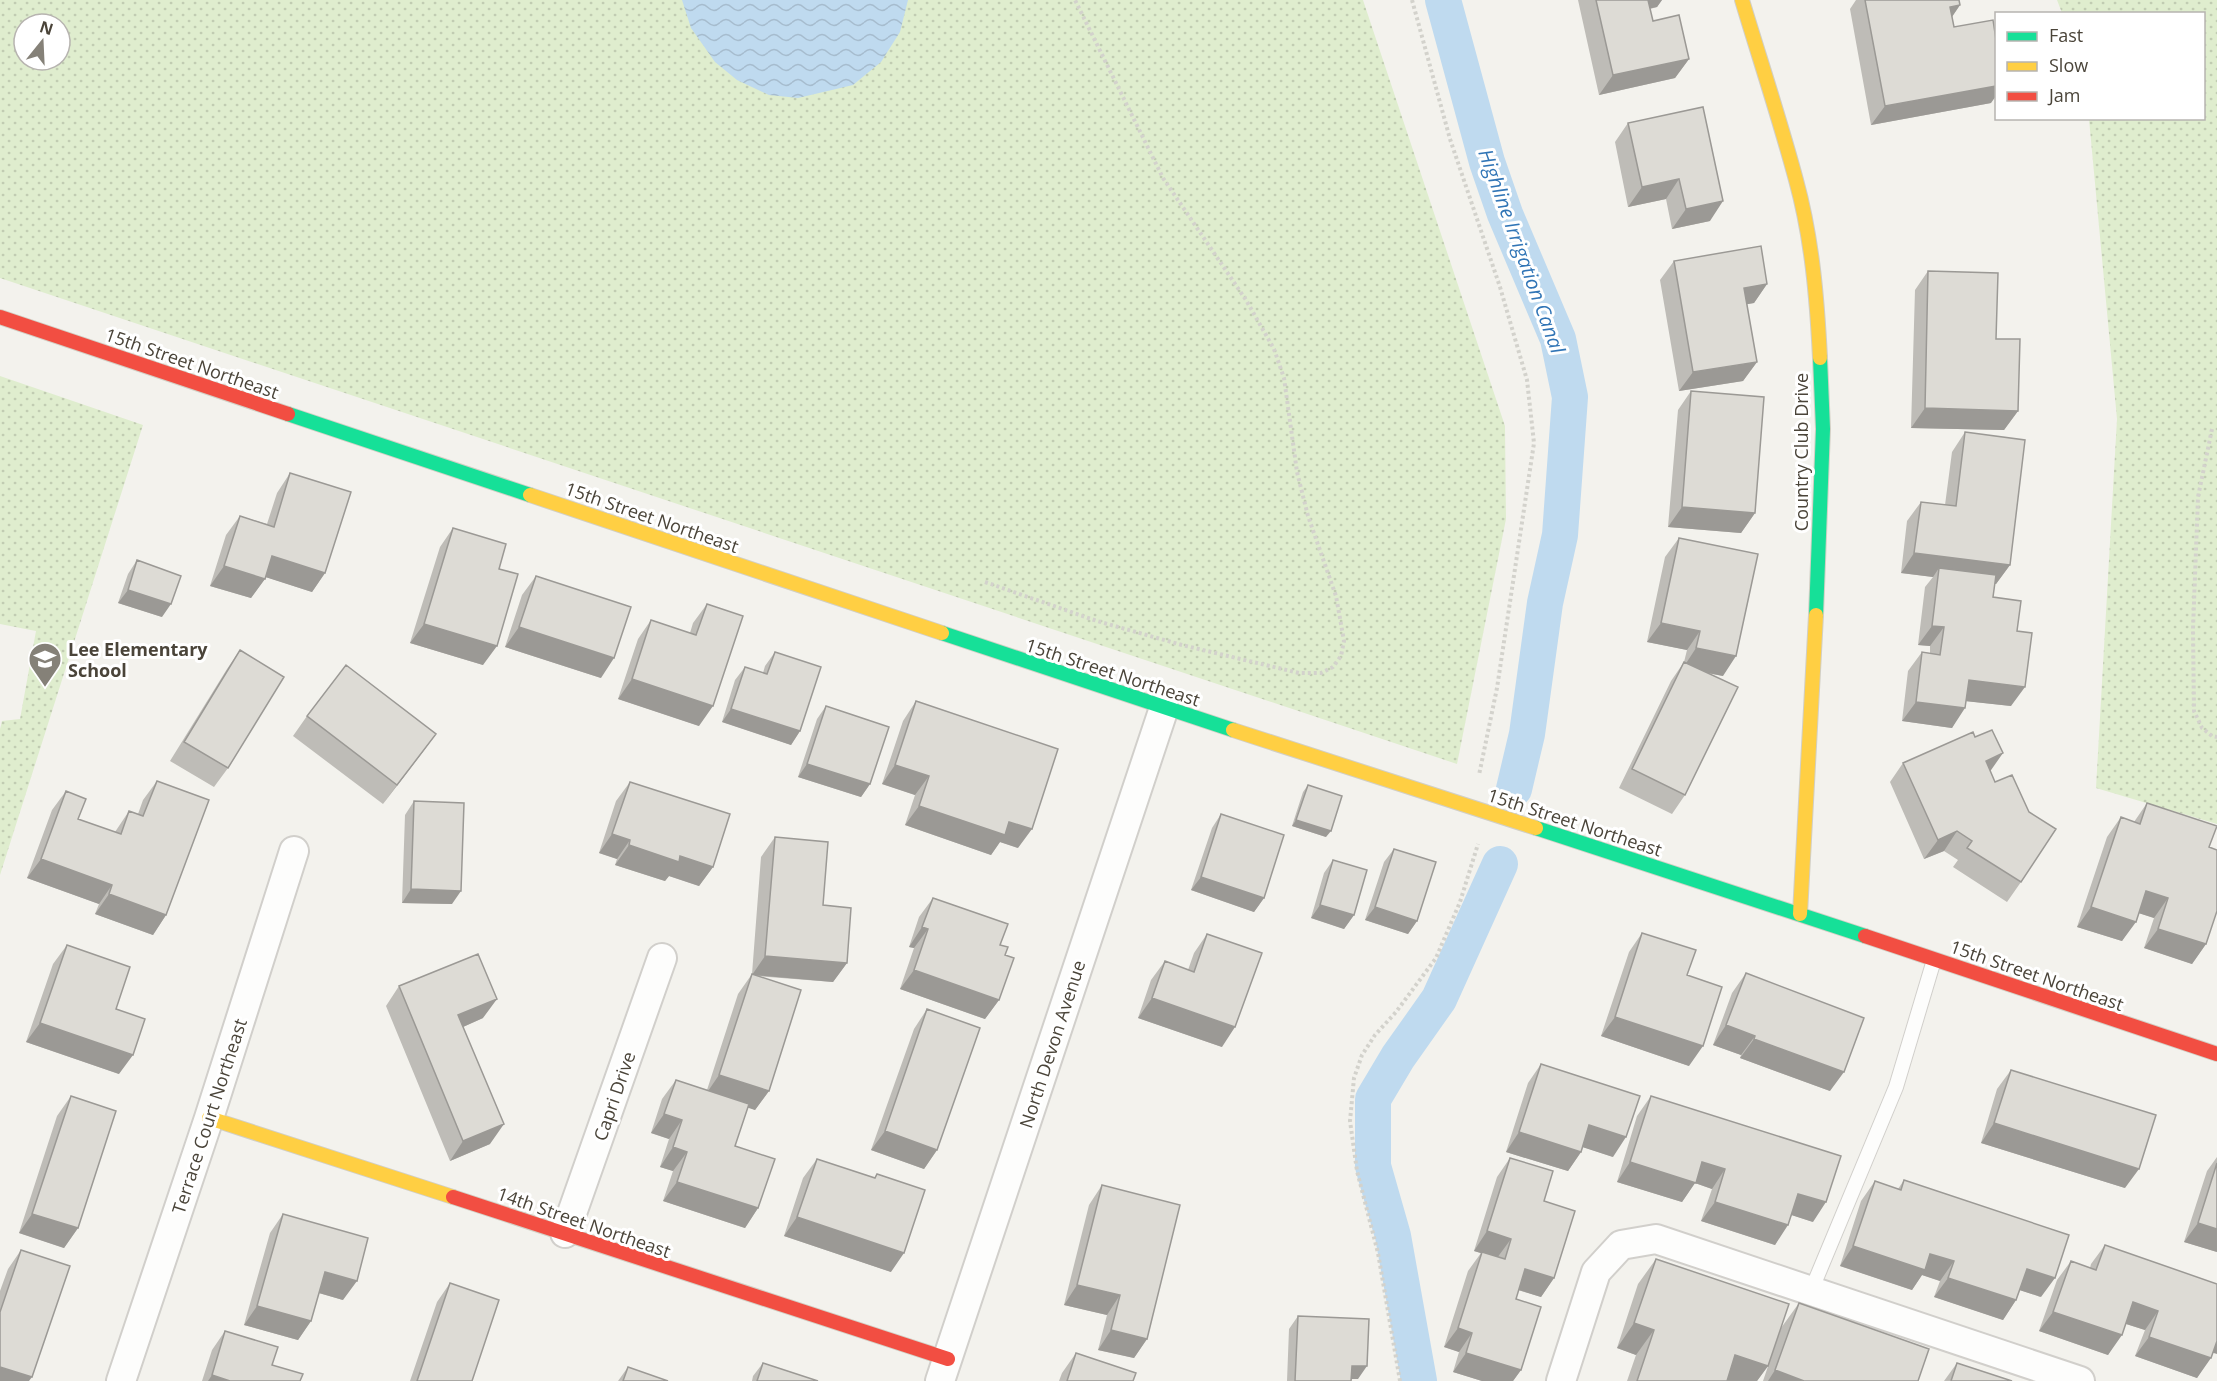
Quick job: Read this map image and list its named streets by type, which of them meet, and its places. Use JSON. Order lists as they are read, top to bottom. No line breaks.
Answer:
{"streets":{"street":["15th Street Northeast","Country Club Drive","North Devon Avenue","Capri Drive","Terrace Court Northeast","14th Street Northeast"]},"crossings":[["15th Street Northeast","Country Club Drive"],["15th Street Northeast","North Devon Avenue"],["North Devon Avenue","14th Street Northeast"],["Capri Drive","14th Street Northeast"],["Terrace Court Northeast","14th Street Northeast"]],"water":["Highline Irrigation Canal"],"places":{"school or university":["Lee Elementary School"]},"legend":["Fast","Slow","Jam"],"north":"top"}
